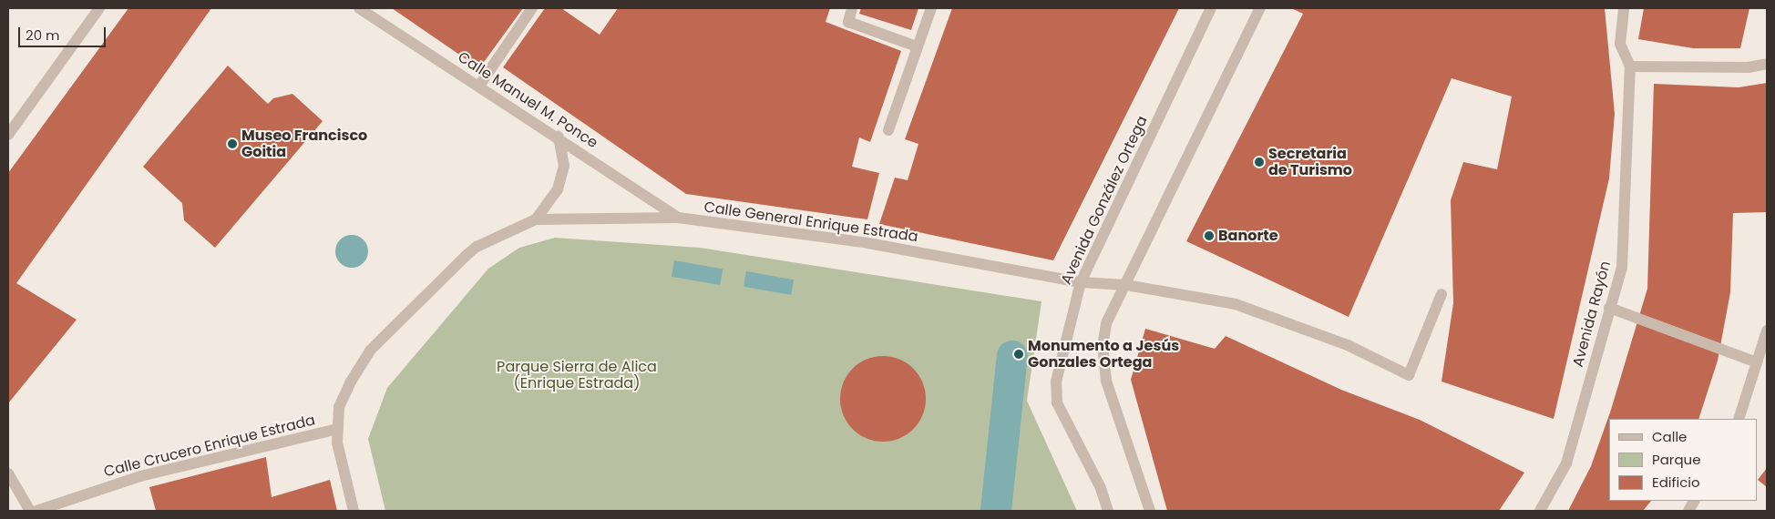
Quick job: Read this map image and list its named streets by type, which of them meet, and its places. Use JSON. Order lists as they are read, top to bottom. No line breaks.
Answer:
{"streets":{"street":["Calle Manuel M. Ponce","Avenida González Ortega","Calle General Enrique Estrada","Avenida Rayón","Calle Crucero Enrique Estrada"]},"crossings":[["Calle Manuel M. Ponce","Calle General Enrique Estrada"],["Avenida González Ortega","Calle General Enrique Estrada"],["Calle General Enrique Estrada","Calle Crucero Enrique Estrada"]],"parks":["Parque Sierra de Alica (Enrique Estrada)"],"places":["Museo Francisco Goitia","Secretaria de Turismo","Banorte","Monumento a Jesús Gonzales Ortega"],"legend":["Calle","Parque","Edificio"],"scale_bar":"20 m"}
